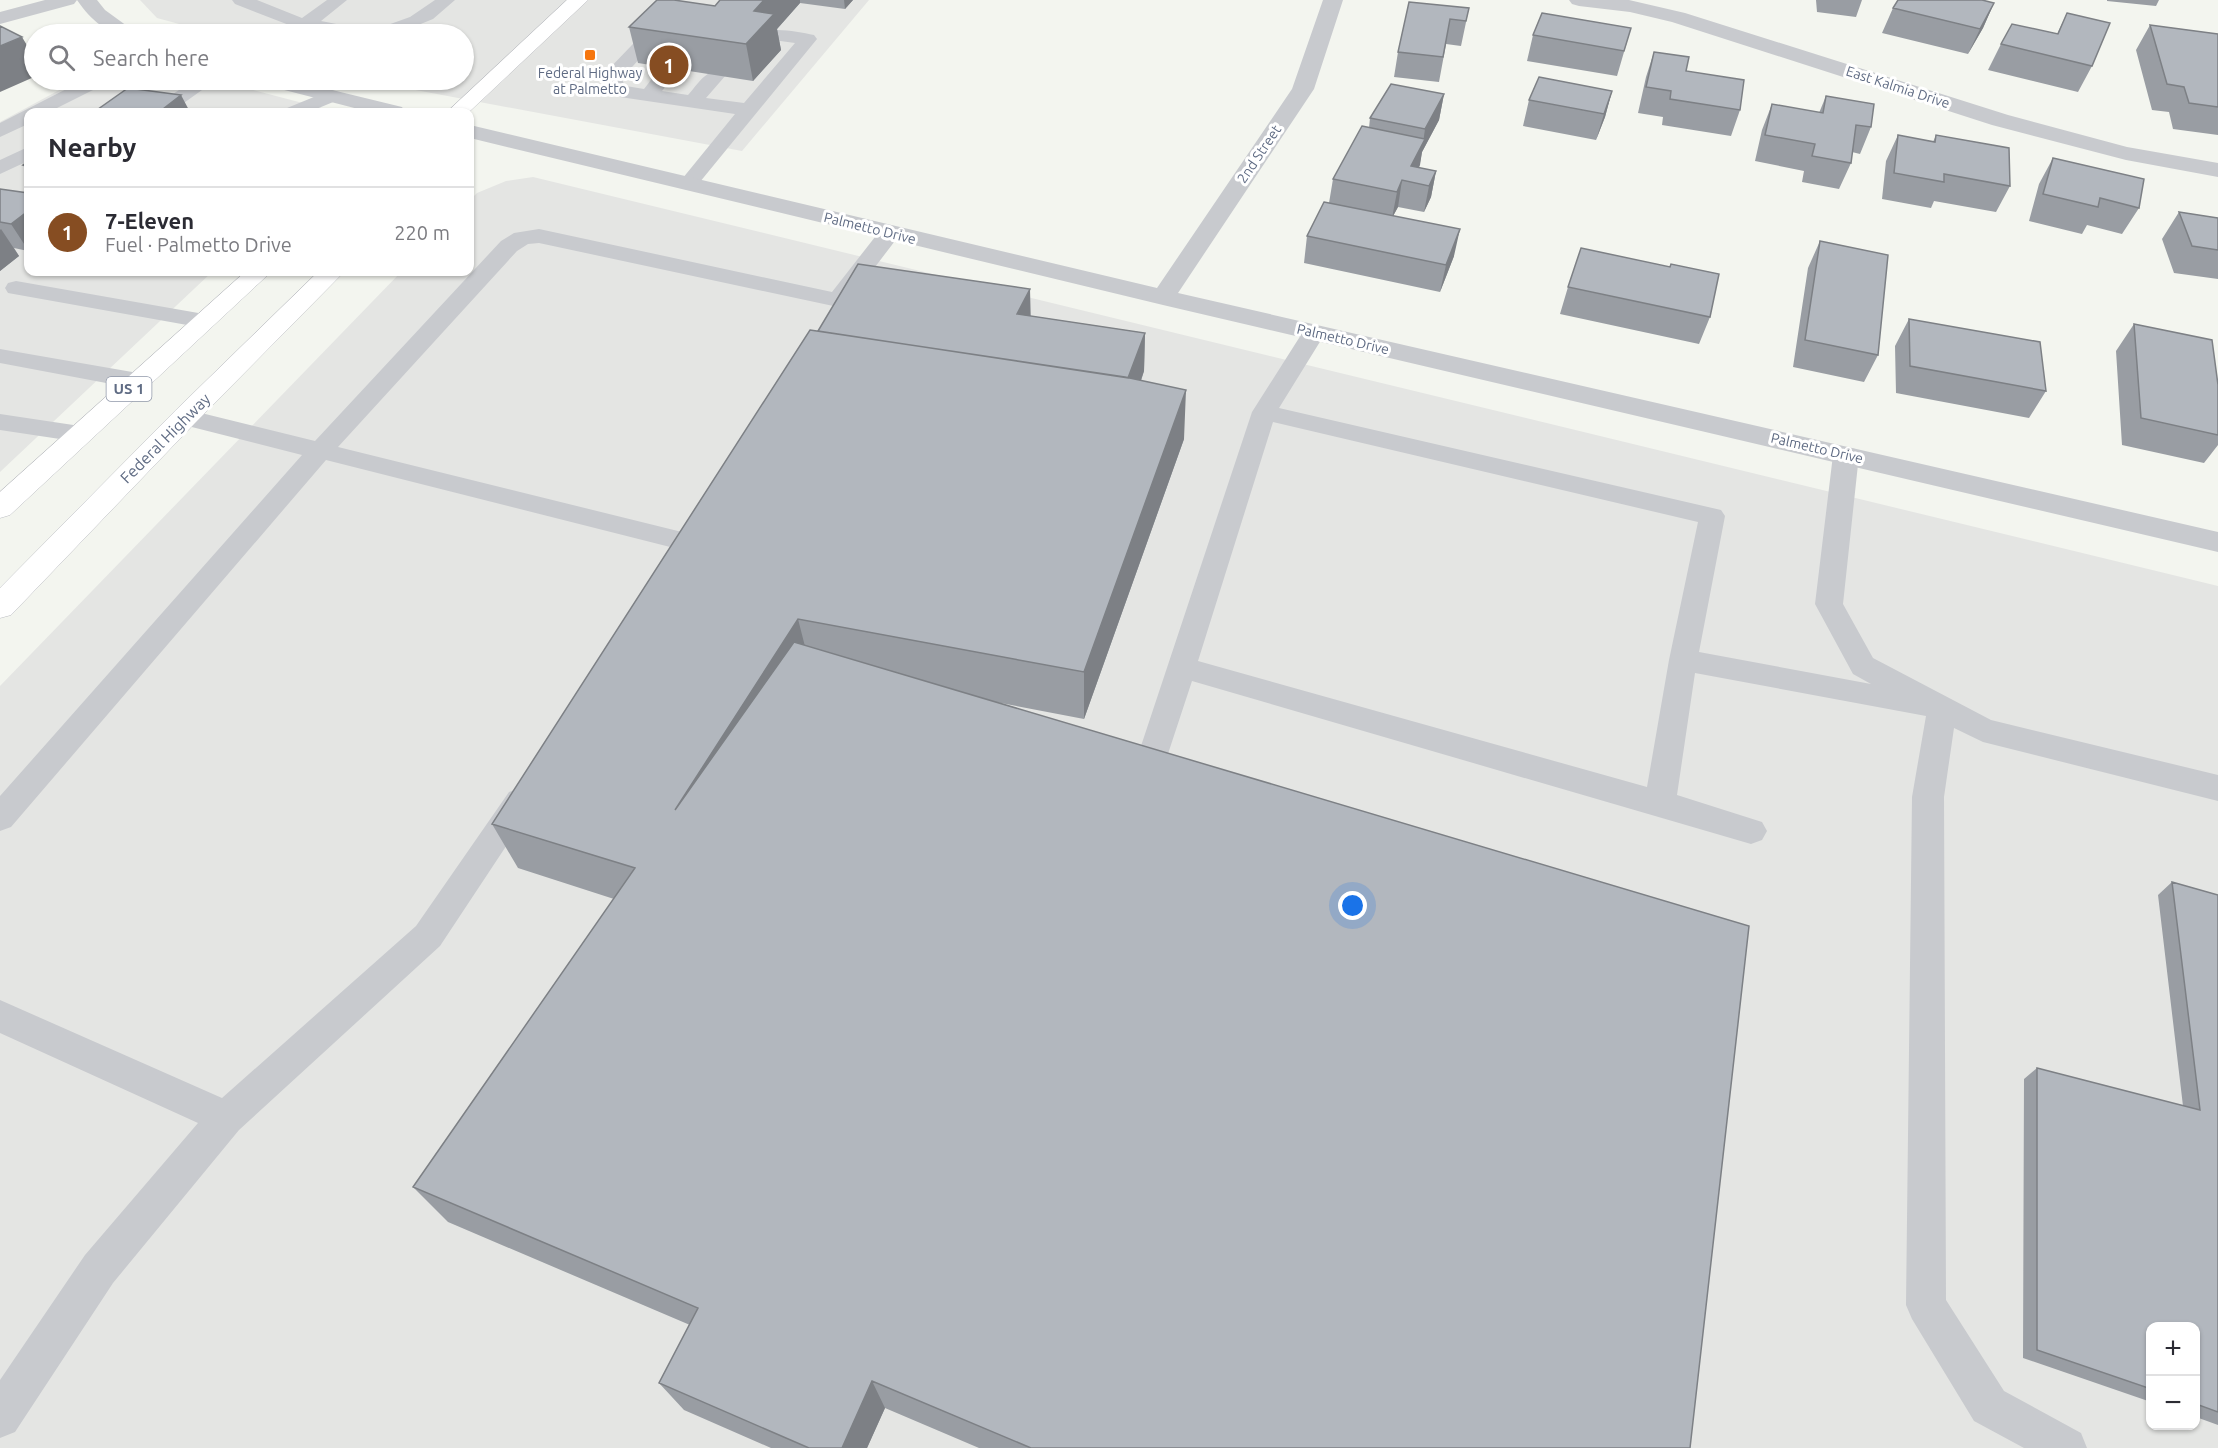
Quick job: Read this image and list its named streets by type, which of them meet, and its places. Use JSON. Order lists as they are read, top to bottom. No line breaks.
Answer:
{"streets":{"main road":["US 1","Federal Highway"],"street":["East Kalmia Drive","2nd Street","Palmetto Drive"]},"crossings":[["2nd Street","Palmetto Drive"]],"places":{"transit":["Federal Highway at Palmetto"]},"page":{"search":"Search here","pins":"1","heading":"Nearby","list":[{"mark":"1","name":"7-Eleven","note":"Fuel · Palmetto Drive","value":"220 m"}],"map_buttons":["+","−"]}}
